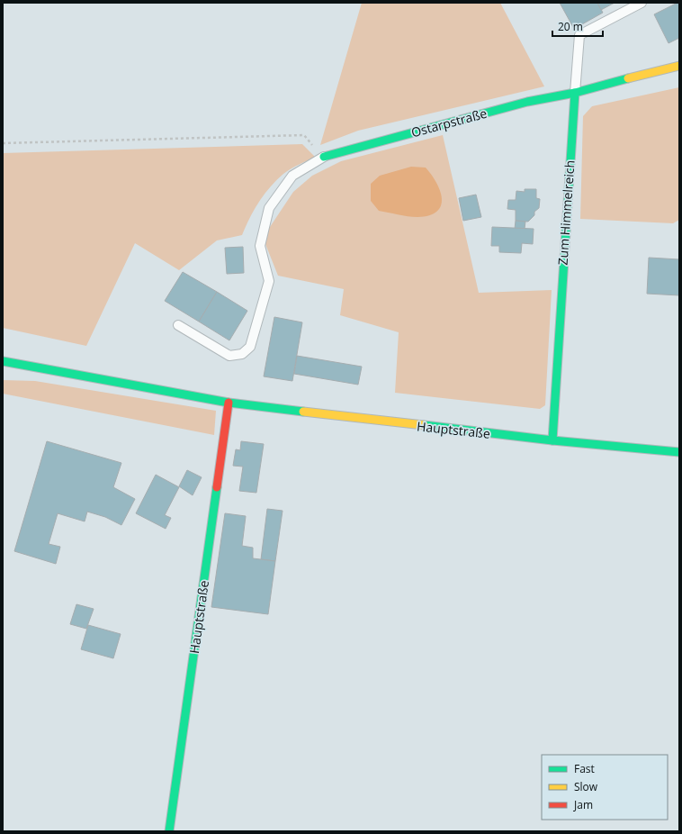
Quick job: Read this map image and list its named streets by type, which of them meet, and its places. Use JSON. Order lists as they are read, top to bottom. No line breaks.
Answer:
{"streets":{"street":["Ostarpstraße","Zum Himmelreich","Hauptstraße"]},"crossings":[["Ostarpstraße","Zum Himmelreich"],["Zum Himmelreich","Hauptstraße"]],"legend":["Fast","Slow","Jam"],"scale_bar":"20 m"}
